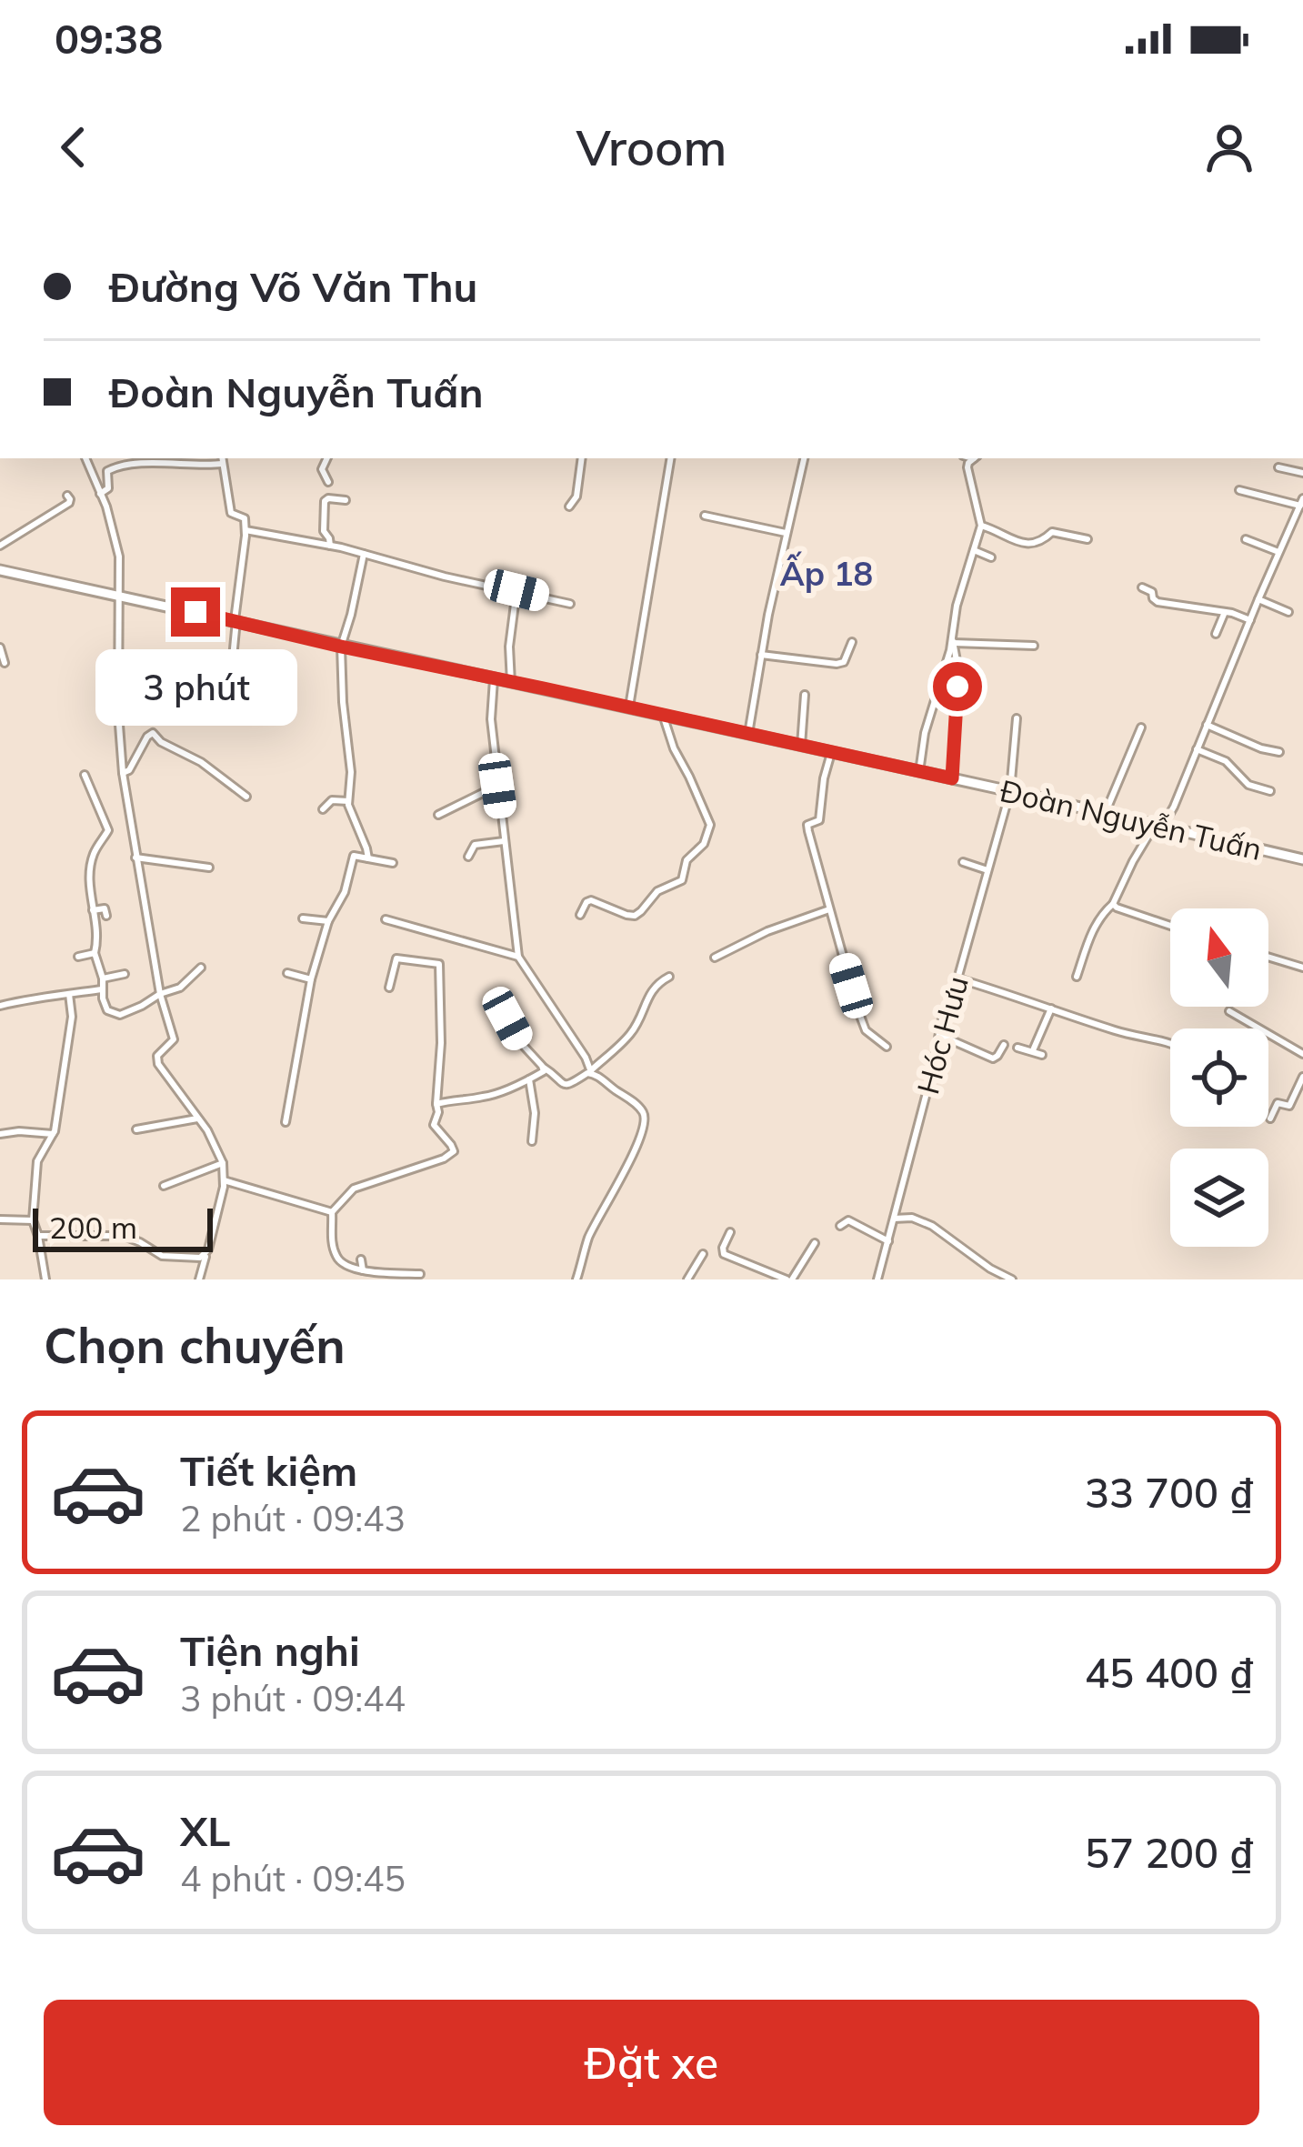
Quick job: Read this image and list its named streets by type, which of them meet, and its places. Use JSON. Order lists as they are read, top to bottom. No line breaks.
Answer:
{"streets":{"main road":["Đoàn Nguyễn Tuấn"],"street":["Hóc Hưu"]},"crossings":[["Đoàn Nguyễn Tuấn","Hóc Hưu"]],"districts":["Ấp 18"],"scale_bar":"200 m","north":"top","page":{"status":"09:38","header":"Vroom","banner":["Đường Võ Văn Thu","Đoàn Nguyễn Tuấn"],"bubble":"3 phút","scale":"200 m","heading":"Chọn chuyến","list":[{"name":"Tiết kiệm","note":"2 phút · 09:43","value":"33 700 ₫"},{"name":"Tiện nghi","note":"3 phút · 09:44","value":"45 400 ₫"},{"name":"XL","note":"4 phút · 09:45","value":"57 200 ₫"}],"buttons":"Đặt xe"}}
